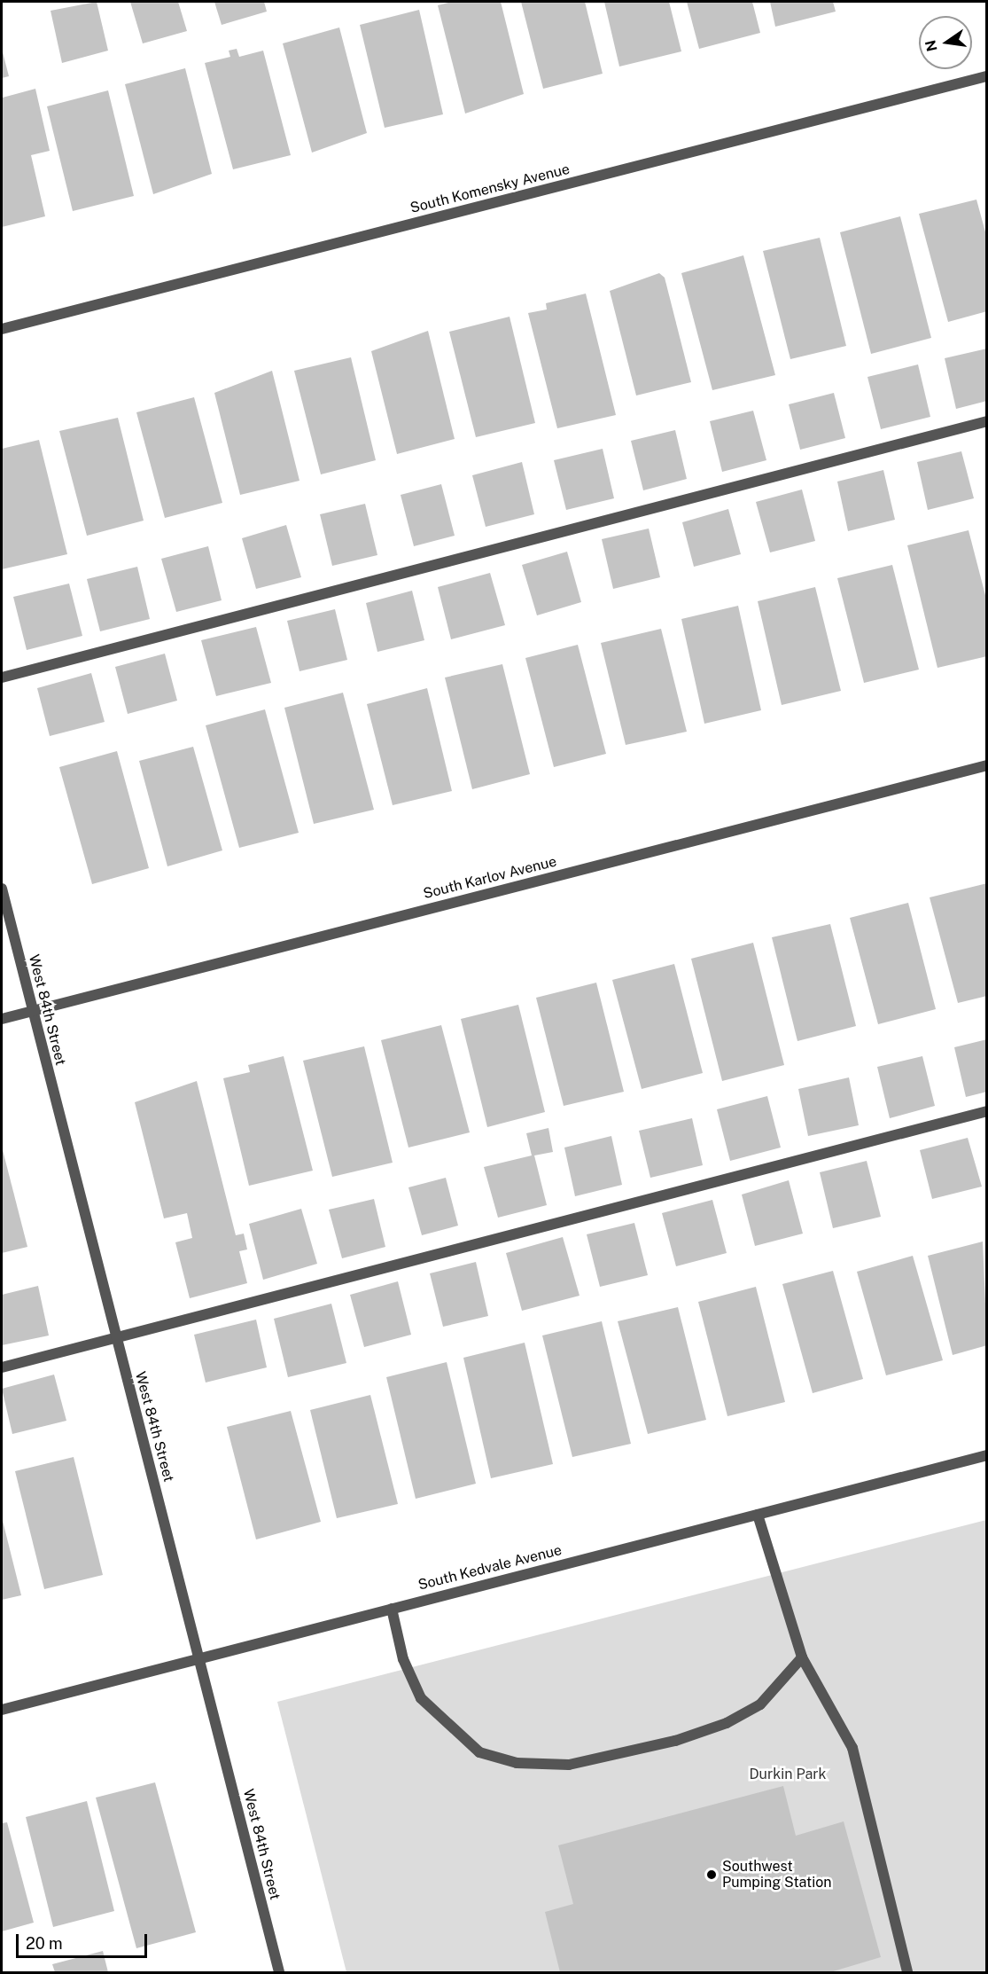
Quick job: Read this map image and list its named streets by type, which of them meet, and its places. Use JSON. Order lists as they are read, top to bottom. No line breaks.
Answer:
{"streets":{"street":["South Komensky Avenue","South Karlov Avenue","West 84th Street","South Kedvale Avenue"]},"crossings":[["South Karlov Avenue","West 84th Street"],["West 84th Street","South Kedvale Avenue"]],"parks":["Durkin Park"],"places":["Southwest Pumping Station"],"scale_bar":"20 m","north":"left"}
